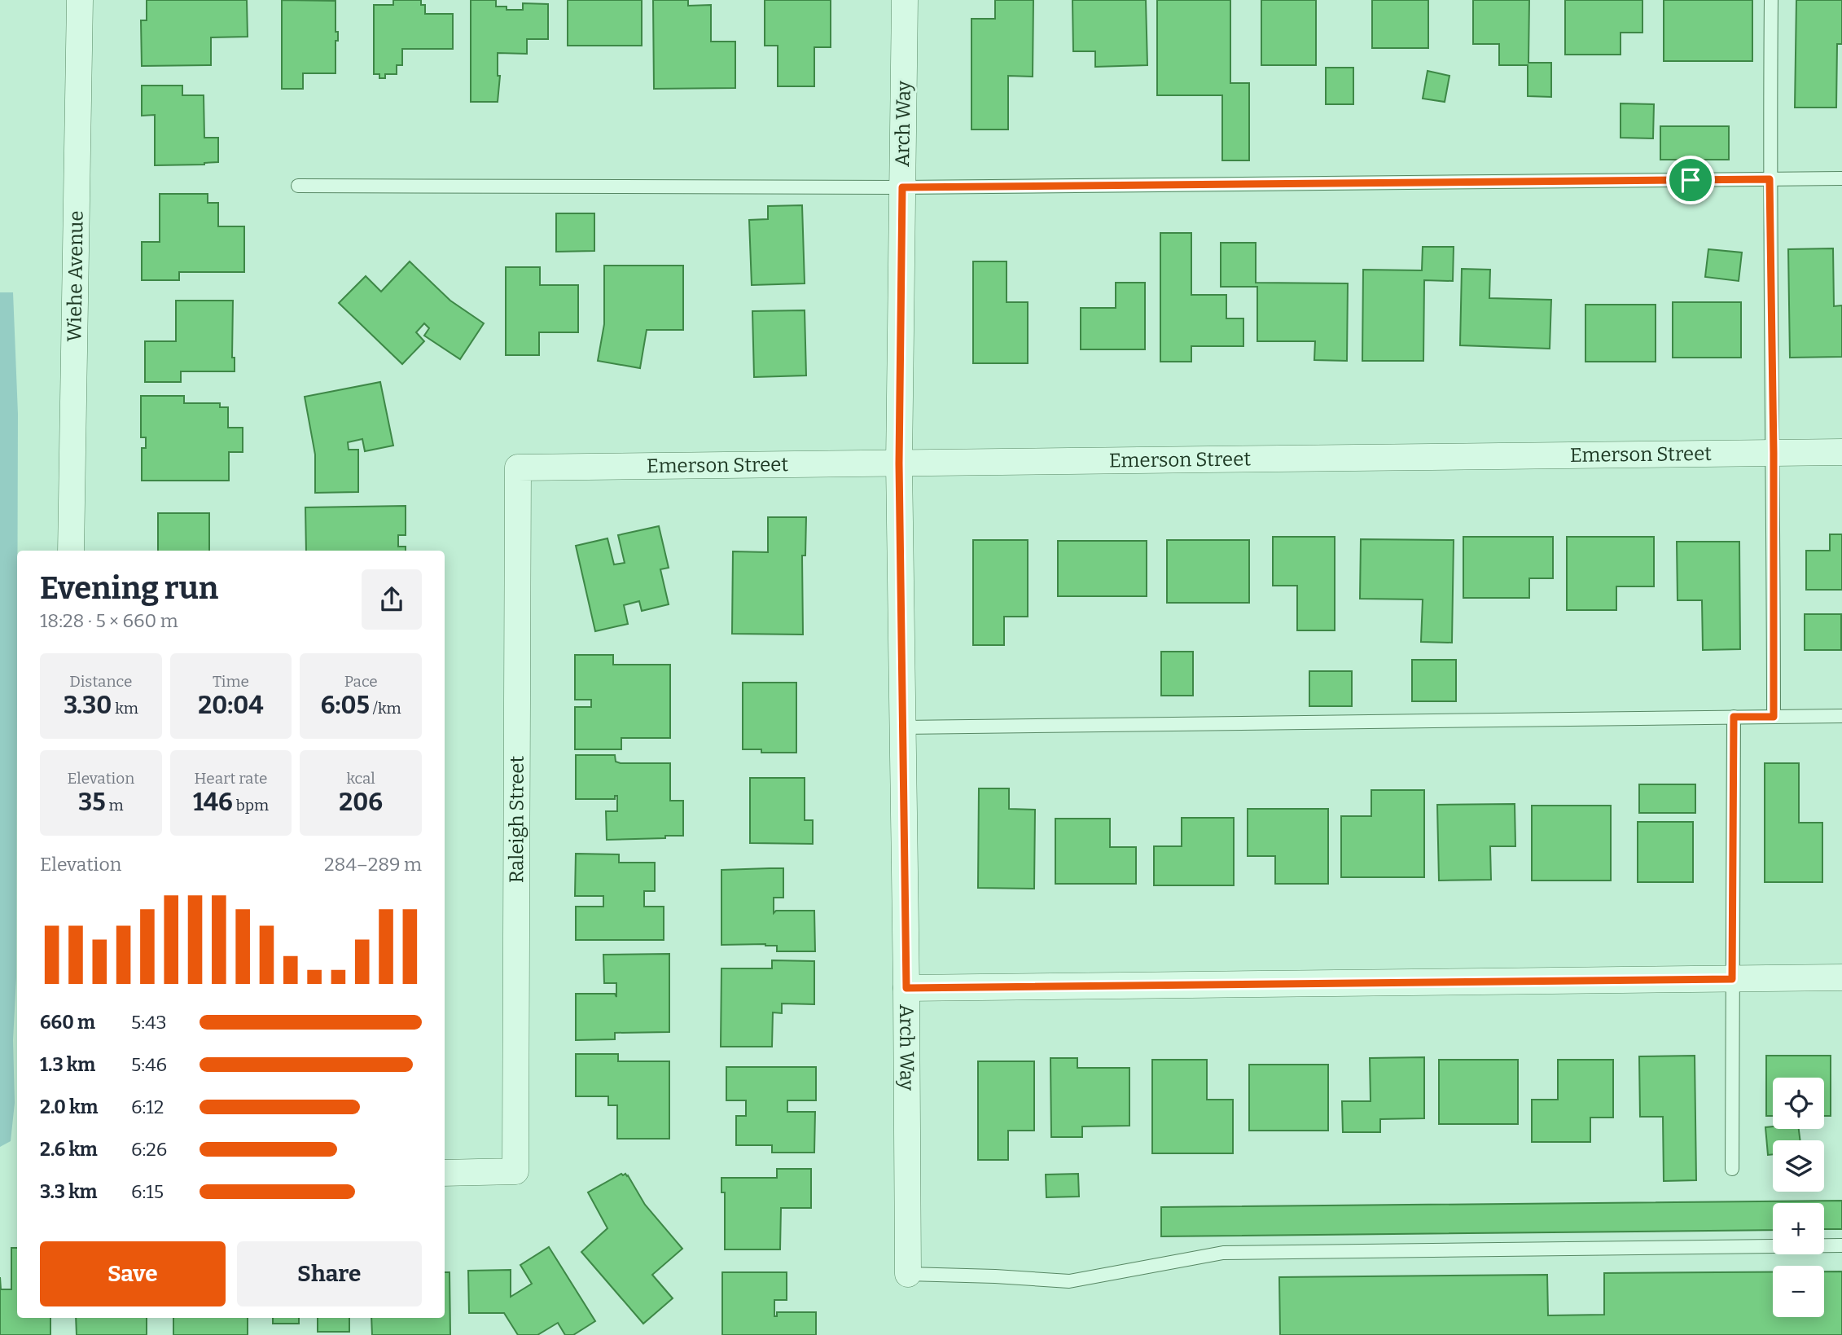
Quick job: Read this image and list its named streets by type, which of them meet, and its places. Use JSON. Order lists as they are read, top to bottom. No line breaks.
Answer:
{"streets":{"street":["Arch Way","Wiehe Avenue","Emerson Street","Raleigh Street"]},"crossings":[["Arch Way","Emerson Street"],["Emerson Street","Raleigh Street"]],"page":{"heading":["Evening run","18:28 · 5 × 660 m"],"stats":[["Distance","3.30 km"],["Time","20:04"],["Pace","6:05 /km"],["Elevation","35 m"],["Heart rate","146 bpm"],["kcal","206"]],"chart":["Elevation","284–289 m"],"list":[{"name":"660 m","note":"5:43"},{"name":"1.3 km","note":"5:46"},{"name":"2.0 km","note":"6:12"},{"name":"2.6 km","note":"6:26"},{"name":"3.3 km","note":"6:15"}],"map_buttons":["+","−"],"buttons":["Save","Share"]}}
